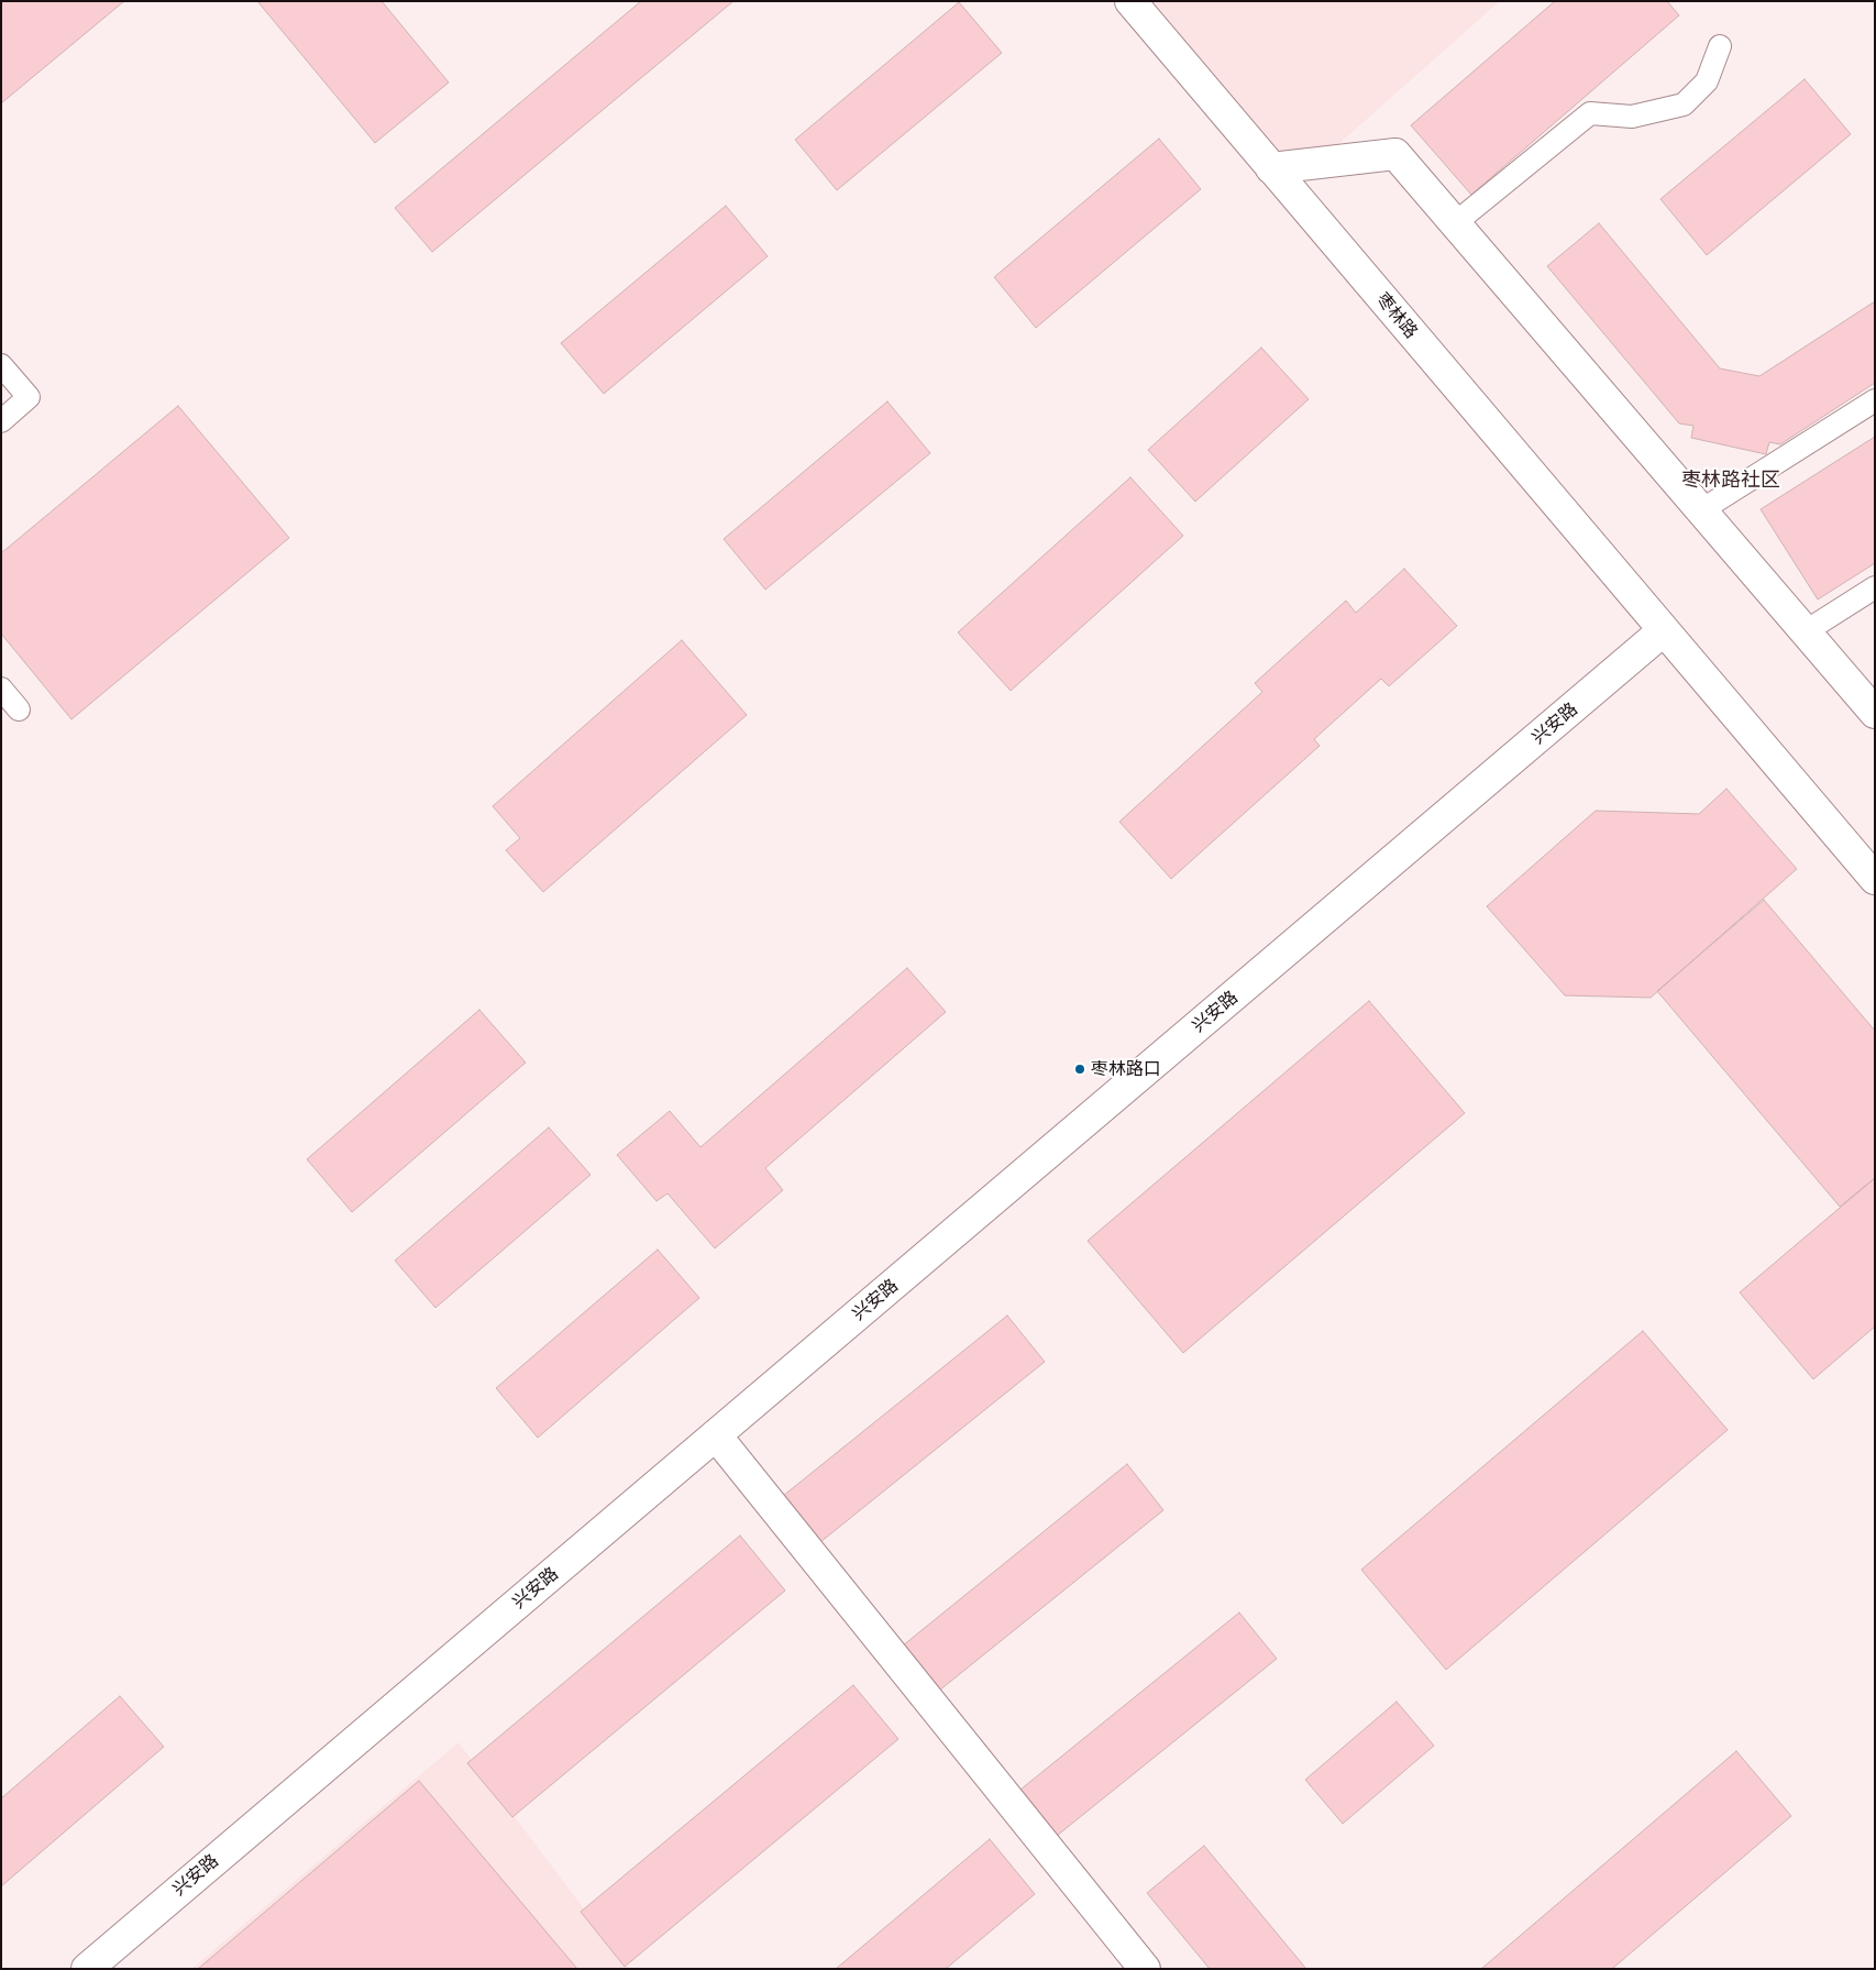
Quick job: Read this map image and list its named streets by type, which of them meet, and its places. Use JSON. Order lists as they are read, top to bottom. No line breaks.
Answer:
{"streets":{"street":["枣林路","兴安路"]},"crossings":[["枣林路","兴安路"]],"districts":["枣林路社区"],"places":["枣林路口"]}
